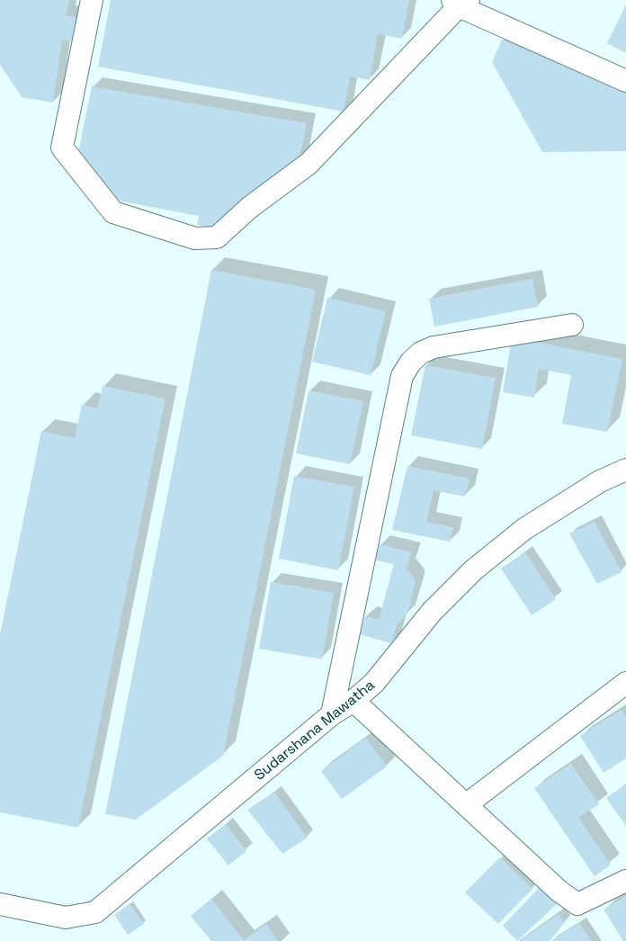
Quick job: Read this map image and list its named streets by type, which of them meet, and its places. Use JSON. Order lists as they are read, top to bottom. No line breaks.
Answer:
{"streets":{"street":["Sudarshana Mawatha"]}}
